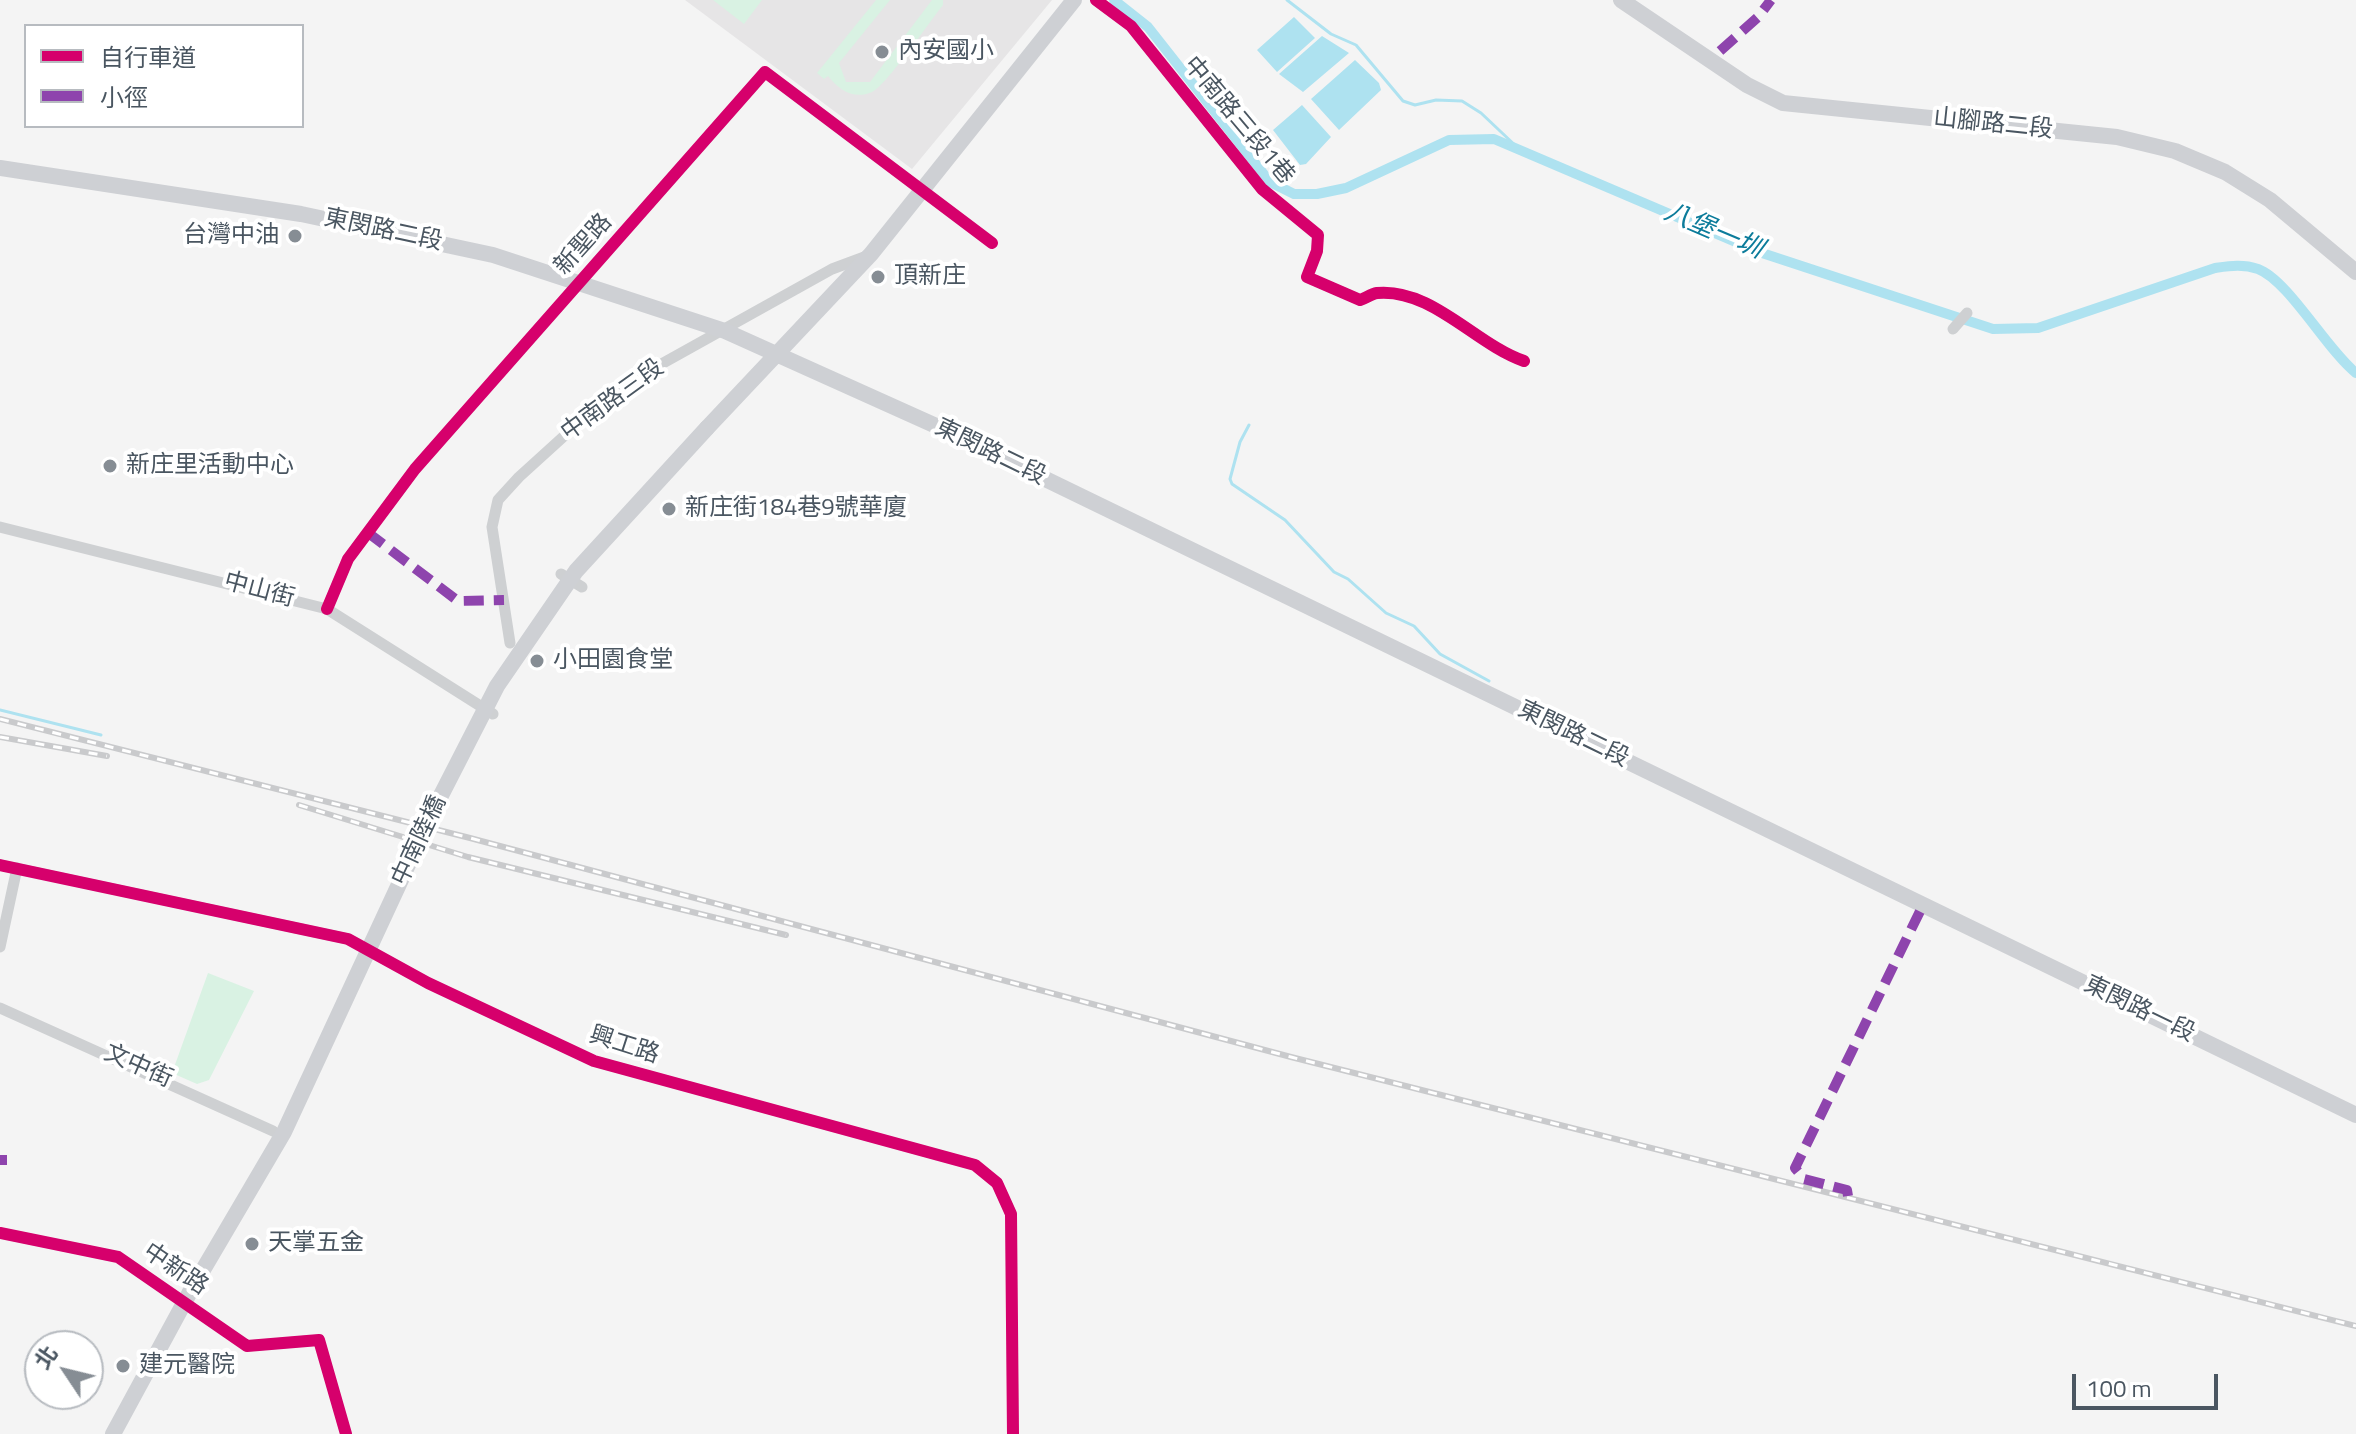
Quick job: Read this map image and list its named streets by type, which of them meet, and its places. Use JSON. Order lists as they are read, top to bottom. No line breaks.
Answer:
{"streets":{"main road":["山腳路二段","東閔路二段","中南路三段","中南陸橋","東閔路一段"],"street":["中南路三段1巷","新聖路","中山街","興工路","文中街","中新路"]},"crossings":[["東閔路二段","新聖路"],["東閔路二段","中南路三段"],["東閔路二段","東閔路一段"],["新聖路","中南路三段"],["新聖路","中山街"],["中南路三段","中南陸橋"],["中南陸橋","中新路"]],"water":["八堡一圳"],"places":["內安國小","台灣中油","頂新庄","新庄里活動中心","新庄街184巷9號華廈","小田園食堂","天掌五金","建元醫院"],"legend":["自行車道","小徑"],"scale_bar":"100 m","north":"top left"}
